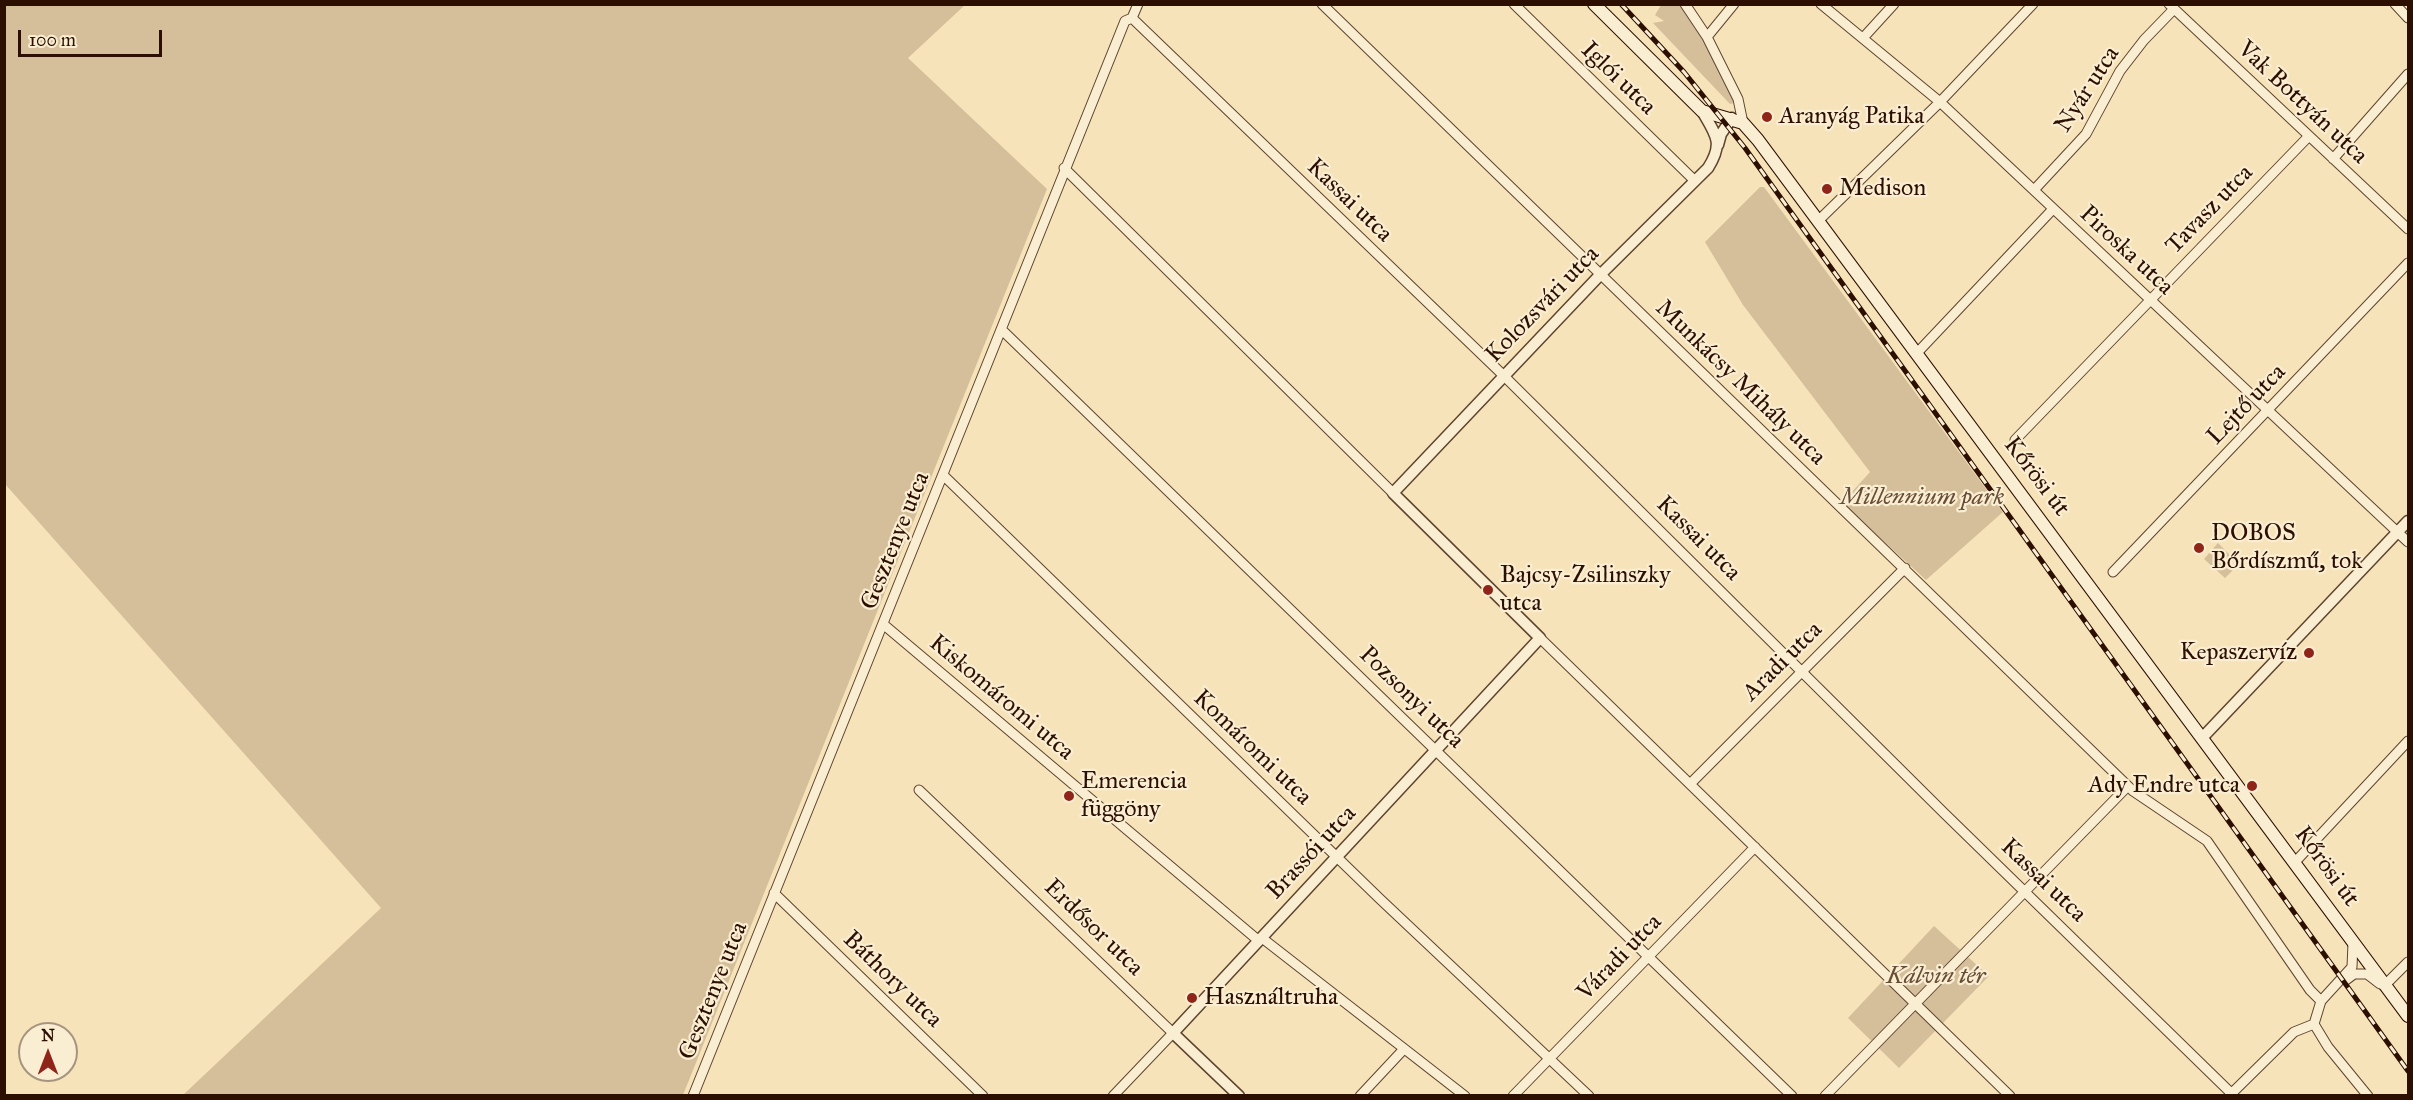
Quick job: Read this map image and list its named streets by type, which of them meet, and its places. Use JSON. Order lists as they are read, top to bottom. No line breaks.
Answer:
{"streets":{"main road":["Kőrösi út"],"street":["Iglói utca","Nyár utca","Vak Bottyán utca","Kassai utca","Tavasz utca","Piroska utca","Kolozsvári utca","Munkácsy Mihály utca","Lejtő utca","Gesztenye utca","Aradi utca","Kiskomáromi utca","Pozsonyi utca","Komáromi utca","Brassói utca","Erdősor utca","Váradi utca","Báthory utca"]},"crossings":[["Iglói utca","Kolozsvári utca"],["Nyár utca","Vak Bottyán utca"],["Nyár utca","Piroska utca"],["Vak Bottyán utca","Tavasz utca"],["Kassai utca","Kolozsvári utca"],["Kassai utca","Gesztenye utca"],["Kassai utca","Aradi utca"],["Tavasz utca","Piroska utca"],["Piroska utca","Lejtő utca"],["Kolozsvári utca","Munkácsy Mihály utca"],["Kolozsvári utca","Kőrösi út"],["Munkácsy Mihály utca","Aradi utca"],["Gesztenye utca","Kiskomáromi utca"],["Gesztenye utca","Pozsonyi utca"],["Gesztenye utca","Komáromi utca"],["Gesztenye utca","Báthory utca"],["Kiskomáromi utca","Brassói utca"],["Pozsonyi utca","Brassói utca"],["Pozsonyi utca","Váradi utca"],["Komáromi utca","Brassói utca"],["Komáromi utca","Váradi utca"],["Brassói utca","Erdősor utca"]],"parks":["Millennium park","Kálvin tér"],"places":["Aranyág Patika","Medison","DOBOS Bőrdíszmű, tok","Bajcsy-Zsilinszky utca","Kepaszervíz","Ady Endre utca","Emerencia függöny","Használtruha"],"scale_bar":"100 m","north":"top"}
